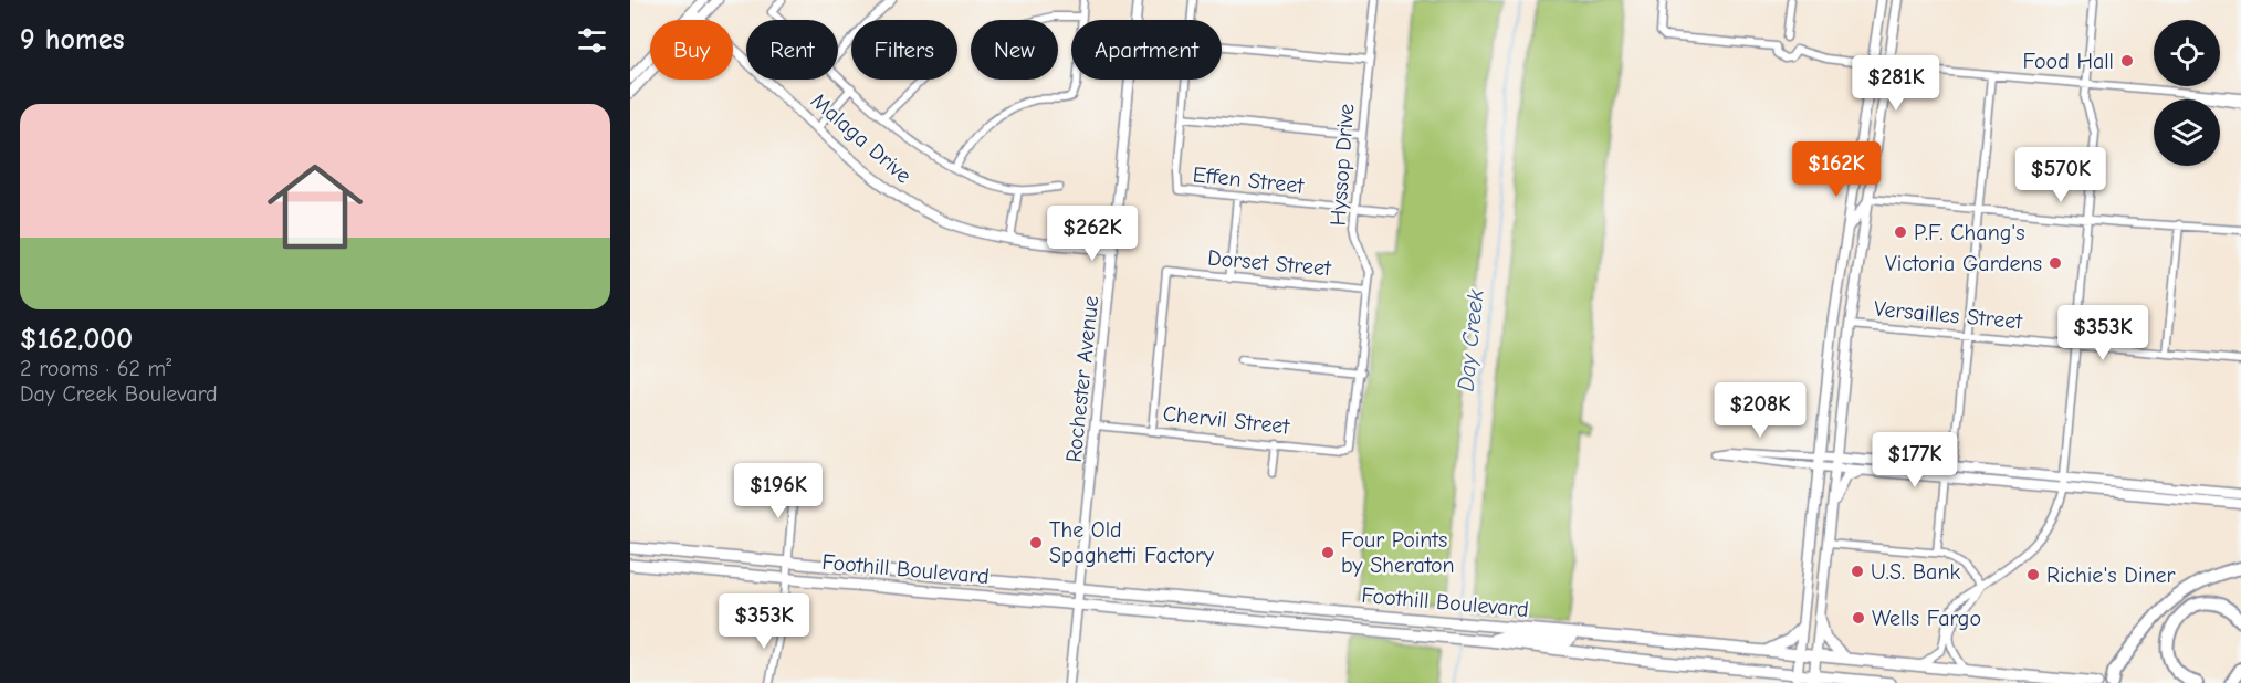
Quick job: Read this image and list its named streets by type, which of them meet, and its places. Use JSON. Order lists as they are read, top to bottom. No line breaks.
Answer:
{"streets":{"main road":["Malaga Drive","Rochester Avenue","Foothill Boulevard"],"street":["Hyssop Drive","Effen Street","Dorset Street","Versailles Street","Chervil Street"]},"crossings":[["Malaga Drive","Rochester Avenue"],["Hyssop Drive","Effen Street"],["Hyssop Drive","Dorset Street"],["Hyssop Drive","Chervil Street"],["Dorset Street","Chervil Street"],["Rochester Avenue","Chervil Street"],["Rochester Avenue","Foothill Boulevard"]],"water":["Day Creek"],"places":["Food Hall","P.F. Chang's","Victoria Gardens","The Old Spaghetti Factory","Four Points by Sheraton","U.S. Bank","Richie's Diner","Wells Fargo"],"page":{"heading":"9 homes","chip":["Buy","Rent","Filters","New","Apartment"],"price":["$281K","$162K","$570K","$262K","$353K","$208K","$177K","$196K","$353K"],"list":[{"name":"$162,000","note":"2 rooms · 62 m² · Day Creek Boulevard"}]}}
